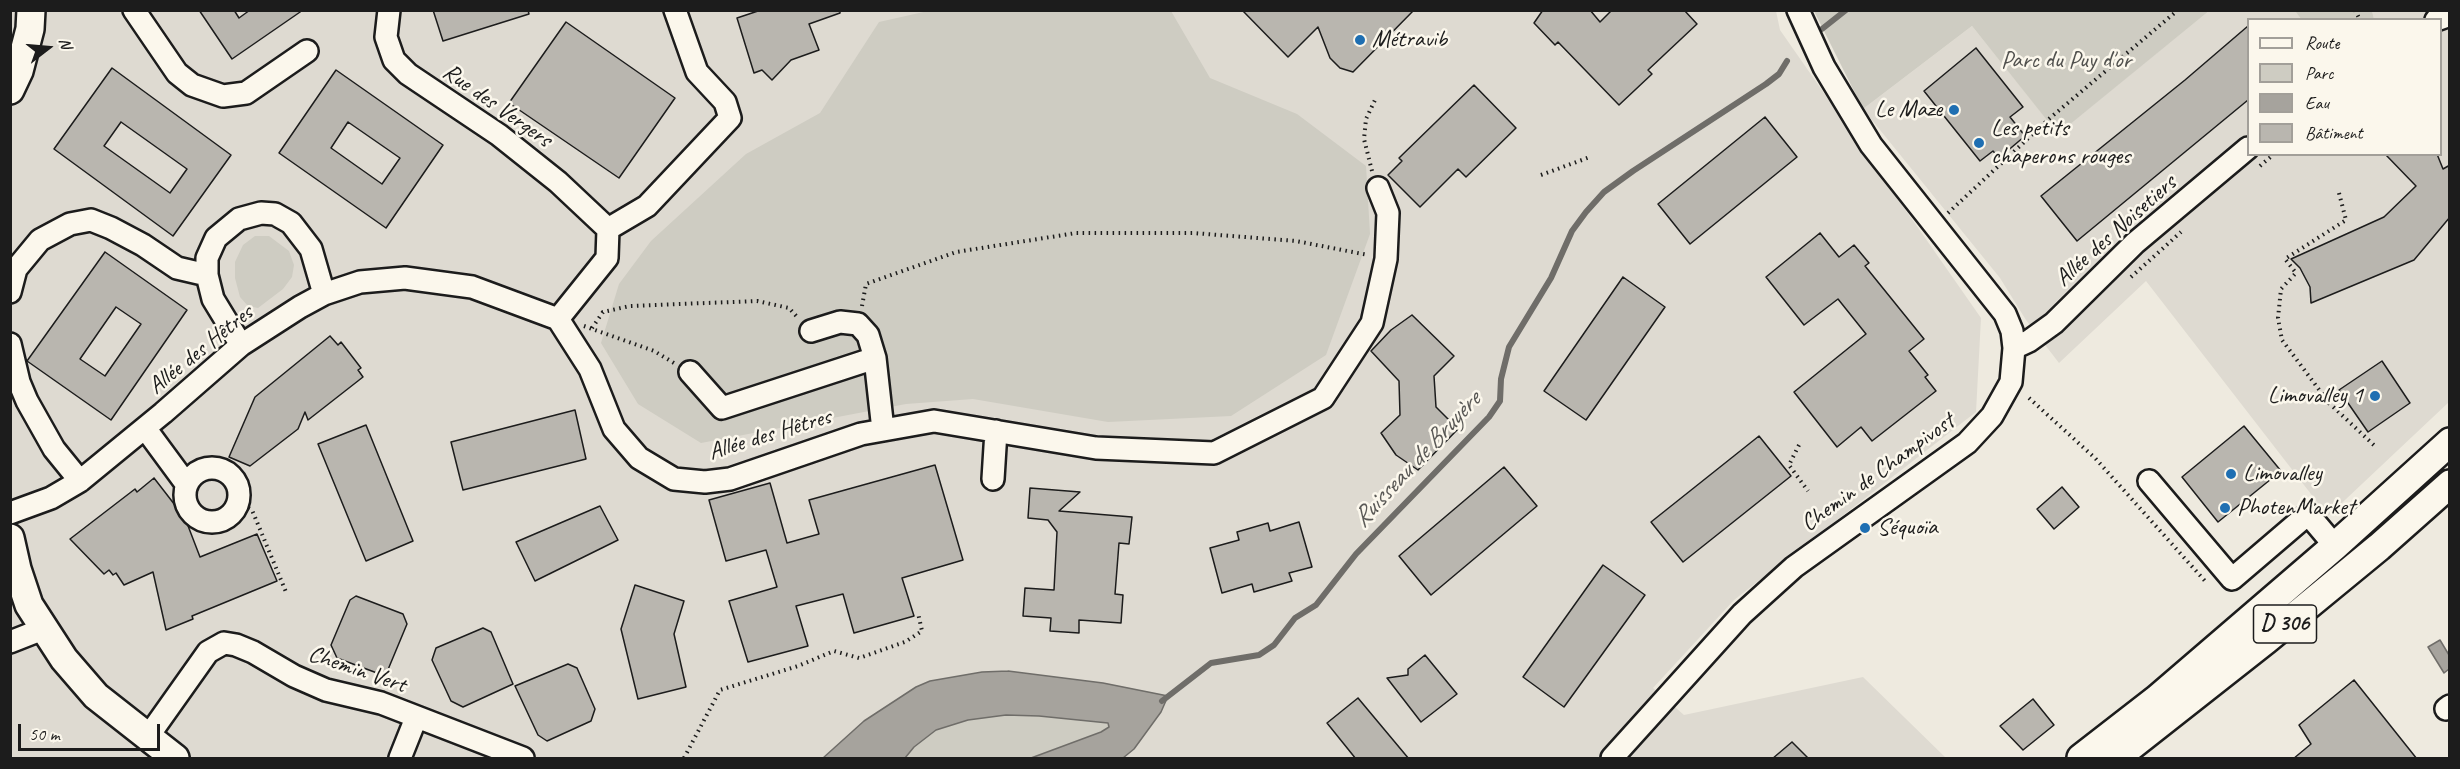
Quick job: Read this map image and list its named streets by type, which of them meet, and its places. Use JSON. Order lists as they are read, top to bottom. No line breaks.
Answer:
{"streets":{"main road":["D 306"],"street":["Rue des Vergers","Allée des Noisetiers","Allée des Hêtres","Chemin de Champivost","Chemin Vert"]},"crossings":[["Allée des Noisetiers","Chemin de Champivost"]],"water":["Ruisseau de Bruyère"],"parks":["Parc du Puy d'or"],"places":["Métravib","Le Maze","Les petits chaperons rouges","Limovalley 1","Limovalley","PhotenMarket","Séquoïa"],"legend":["Route","Parc","Eau","Bâtiment"],"scale_bar":"50 m","north":"right"}
